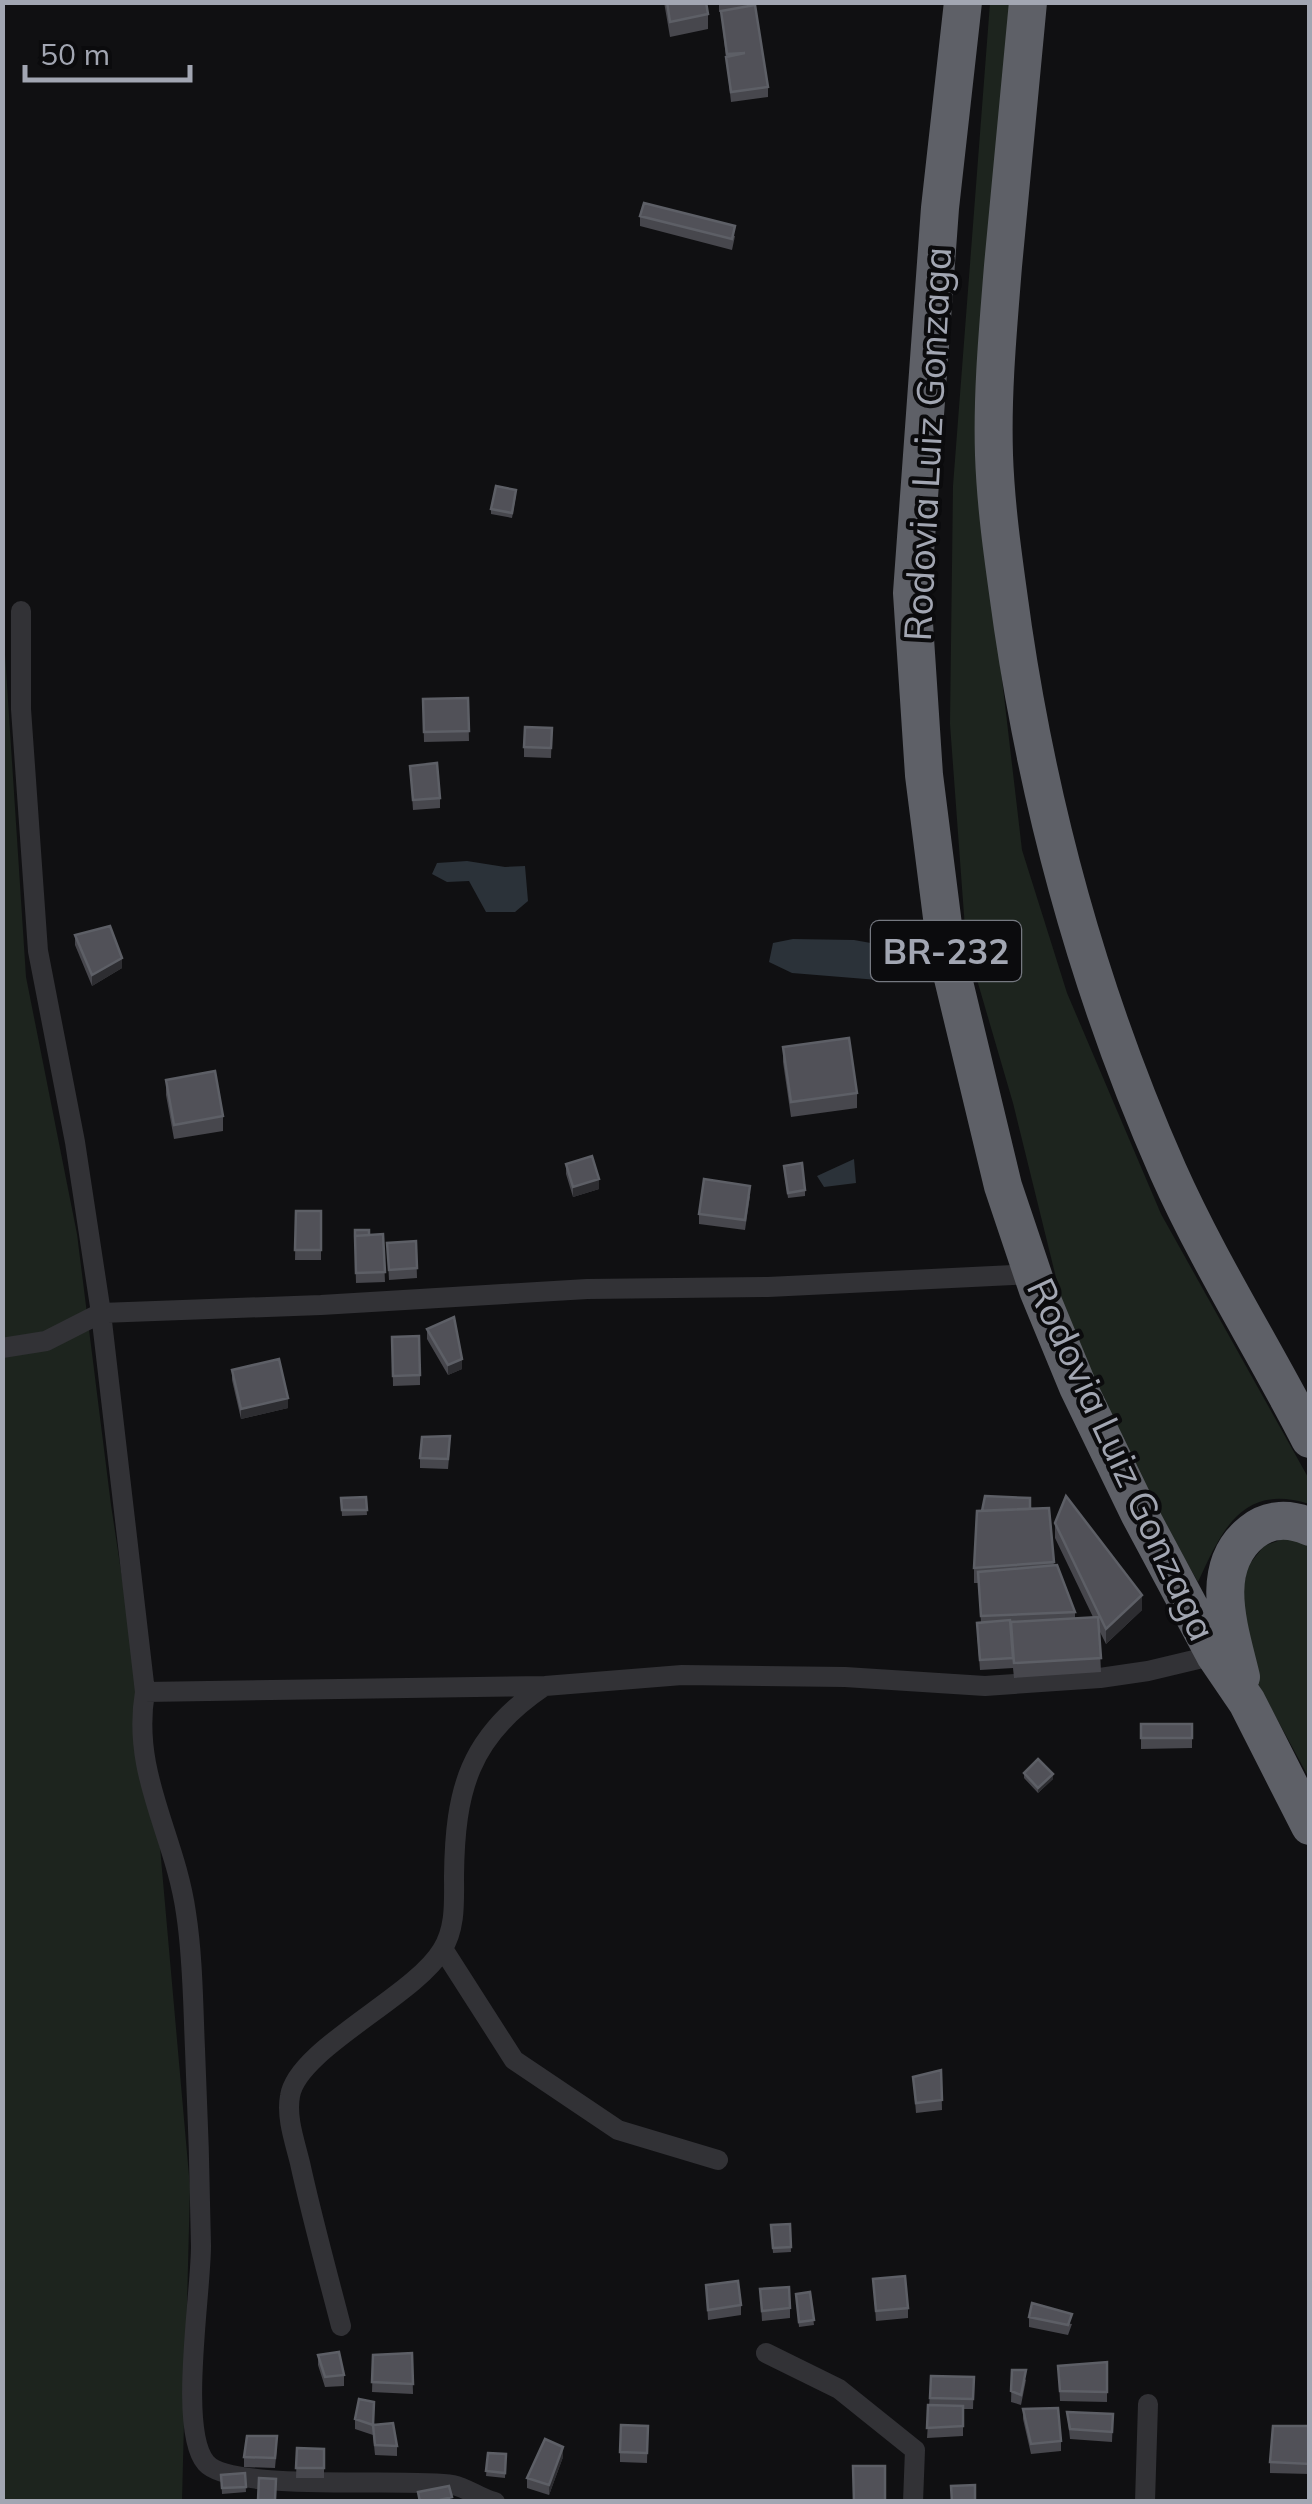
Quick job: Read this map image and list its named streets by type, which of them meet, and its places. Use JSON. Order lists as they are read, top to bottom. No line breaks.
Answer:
{"streets":{"highway":["Rodovia Luiz Gonzaga","BR-232"]},"scale_bar":"50 m"}
